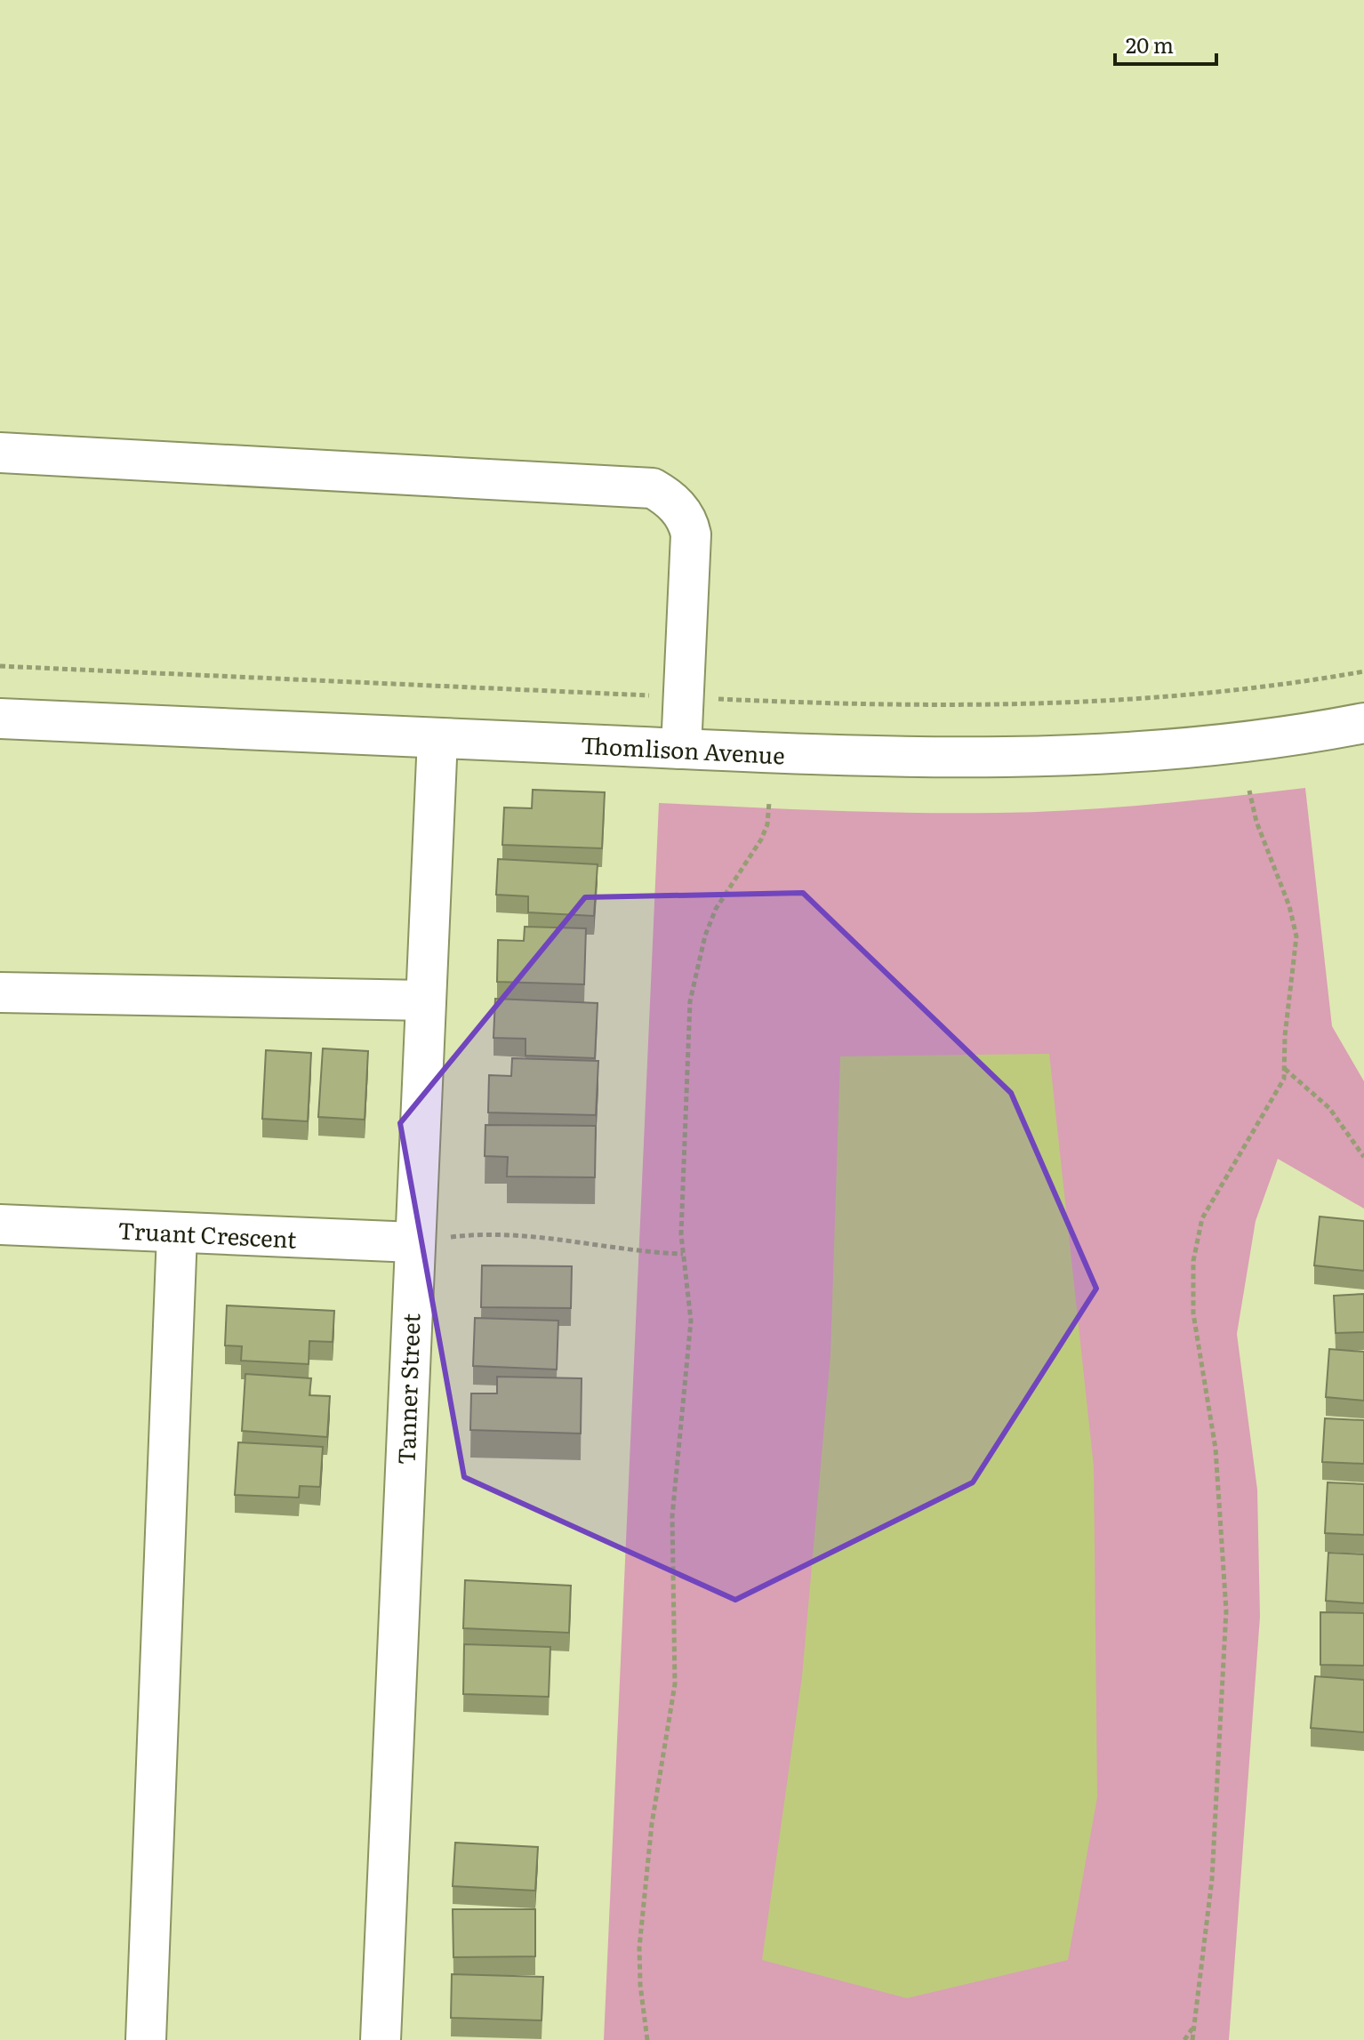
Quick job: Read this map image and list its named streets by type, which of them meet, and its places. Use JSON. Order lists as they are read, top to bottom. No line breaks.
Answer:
{"streets":{"street":["Thomlison Avenue","Truant Crescent","Tanner Street"]},"crossings":[["Thomlison Avenue","Tanner Street"],["Truant Crescent","Tanner Street"]],"scale_bar":"20 m"}
